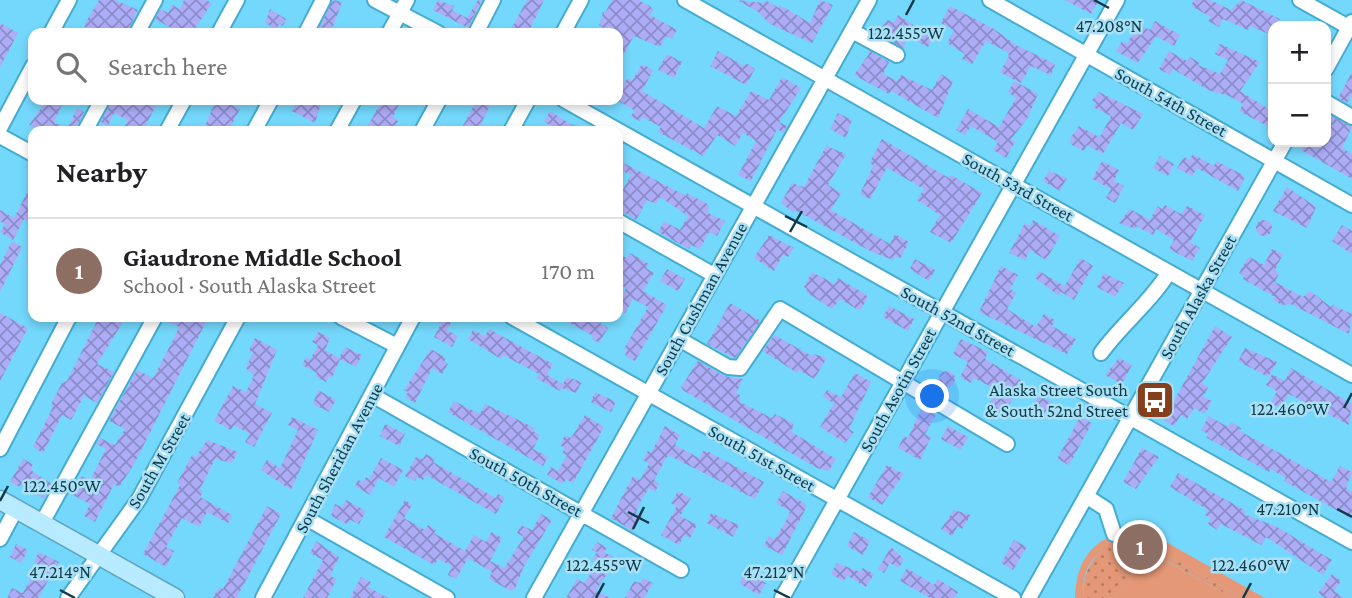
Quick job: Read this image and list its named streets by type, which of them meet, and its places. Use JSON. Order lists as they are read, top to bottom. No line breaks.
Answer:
{"streets":{"street":["South 54th Street","South 53rd Street","South Alaska Street","South Cushman Avenue","South 52nd Street","South Asotin Street","South Sheridan Avenue","South 51st Street","South M Street","South 50th Street"]},"crossings":[["South 54th Street","South Alaska Street"],["South 54th Street","South Asotin Street"],["South 53rd Street","South Alaska Street"],["South 53rd Street","South Cushman Avenue"],["South 53rd Street","South Asotin Street"],["South Alaska Street","South 52nd Street"],["South Cushman Avenue","South 52nd Street"],["South Cushman Avenue","South 51st Street"],["South Cushman Avenue","South 50th Street"],["South 52nd Street","South Asotin Street"],["South Asotin Street","South 51st Street"],["South Sheridan Avenue","South 50th Street"]],"places":{"bus stop":["Alaska Street South & South 52nd Street"]},"page":{"map_buttons":["+","−"],"search":"Search here","heading":"Nearby","list":[{"mark":"1","name":"Giaudrone Middle School","note":"School · South Alaska Street","value":"170 m"}],"pins":"1"},"coordinates":["47.208°N","122.455°W","122.460°W","122.450°W","47.210°N","47.214°N","47.212°N"]}
